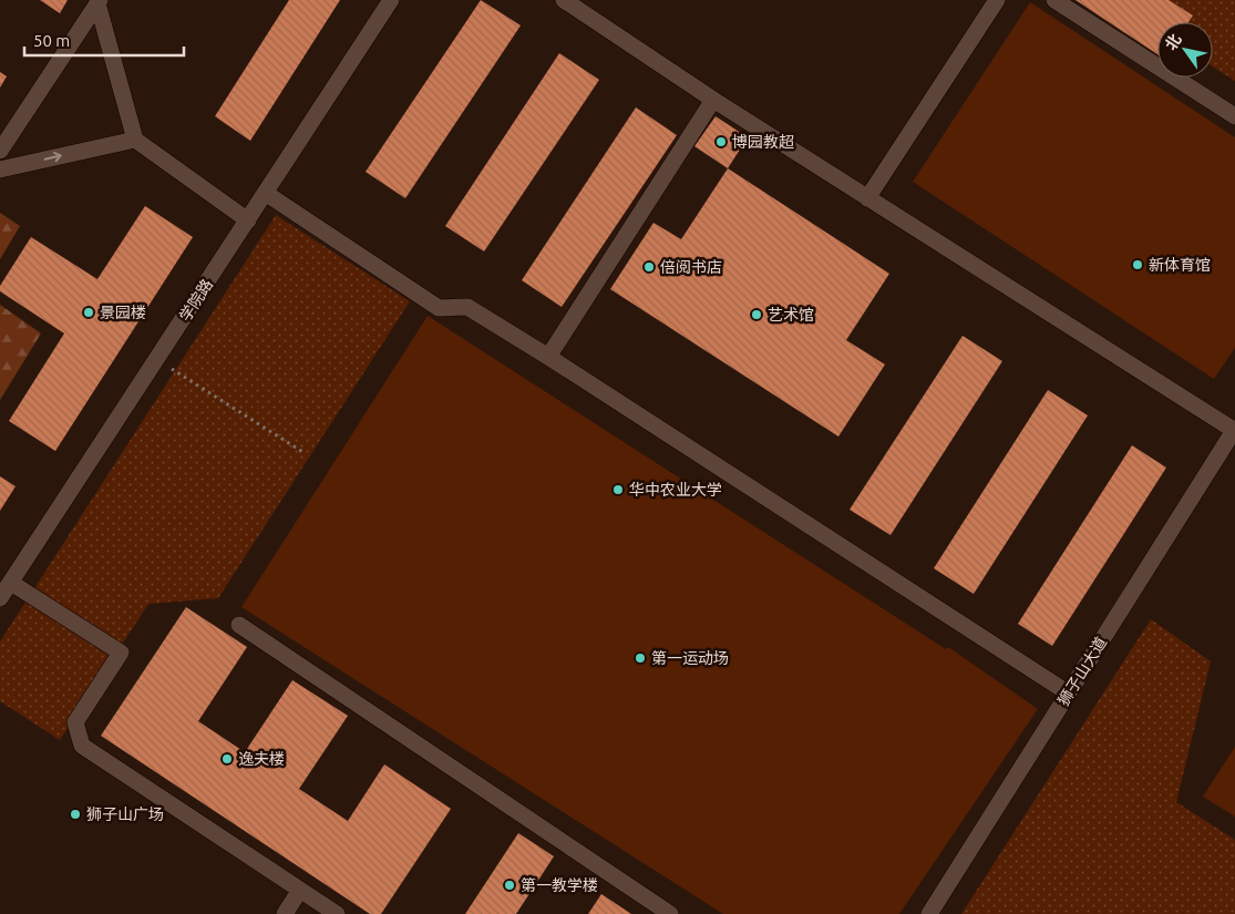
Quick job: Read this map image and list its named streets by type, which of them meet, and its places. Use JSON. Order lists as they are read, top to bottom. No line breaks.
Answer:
{"streets":{"street":["学院路","狮子山大道"]},"places":["博园教超","新体育馆","倍阅书店","景园楼","艺术馆","华中农业大学","第一运动场","逸夫楼","狮子山广场","第一教学楼"],"scale_bar":"50 m","north":"top left"}
